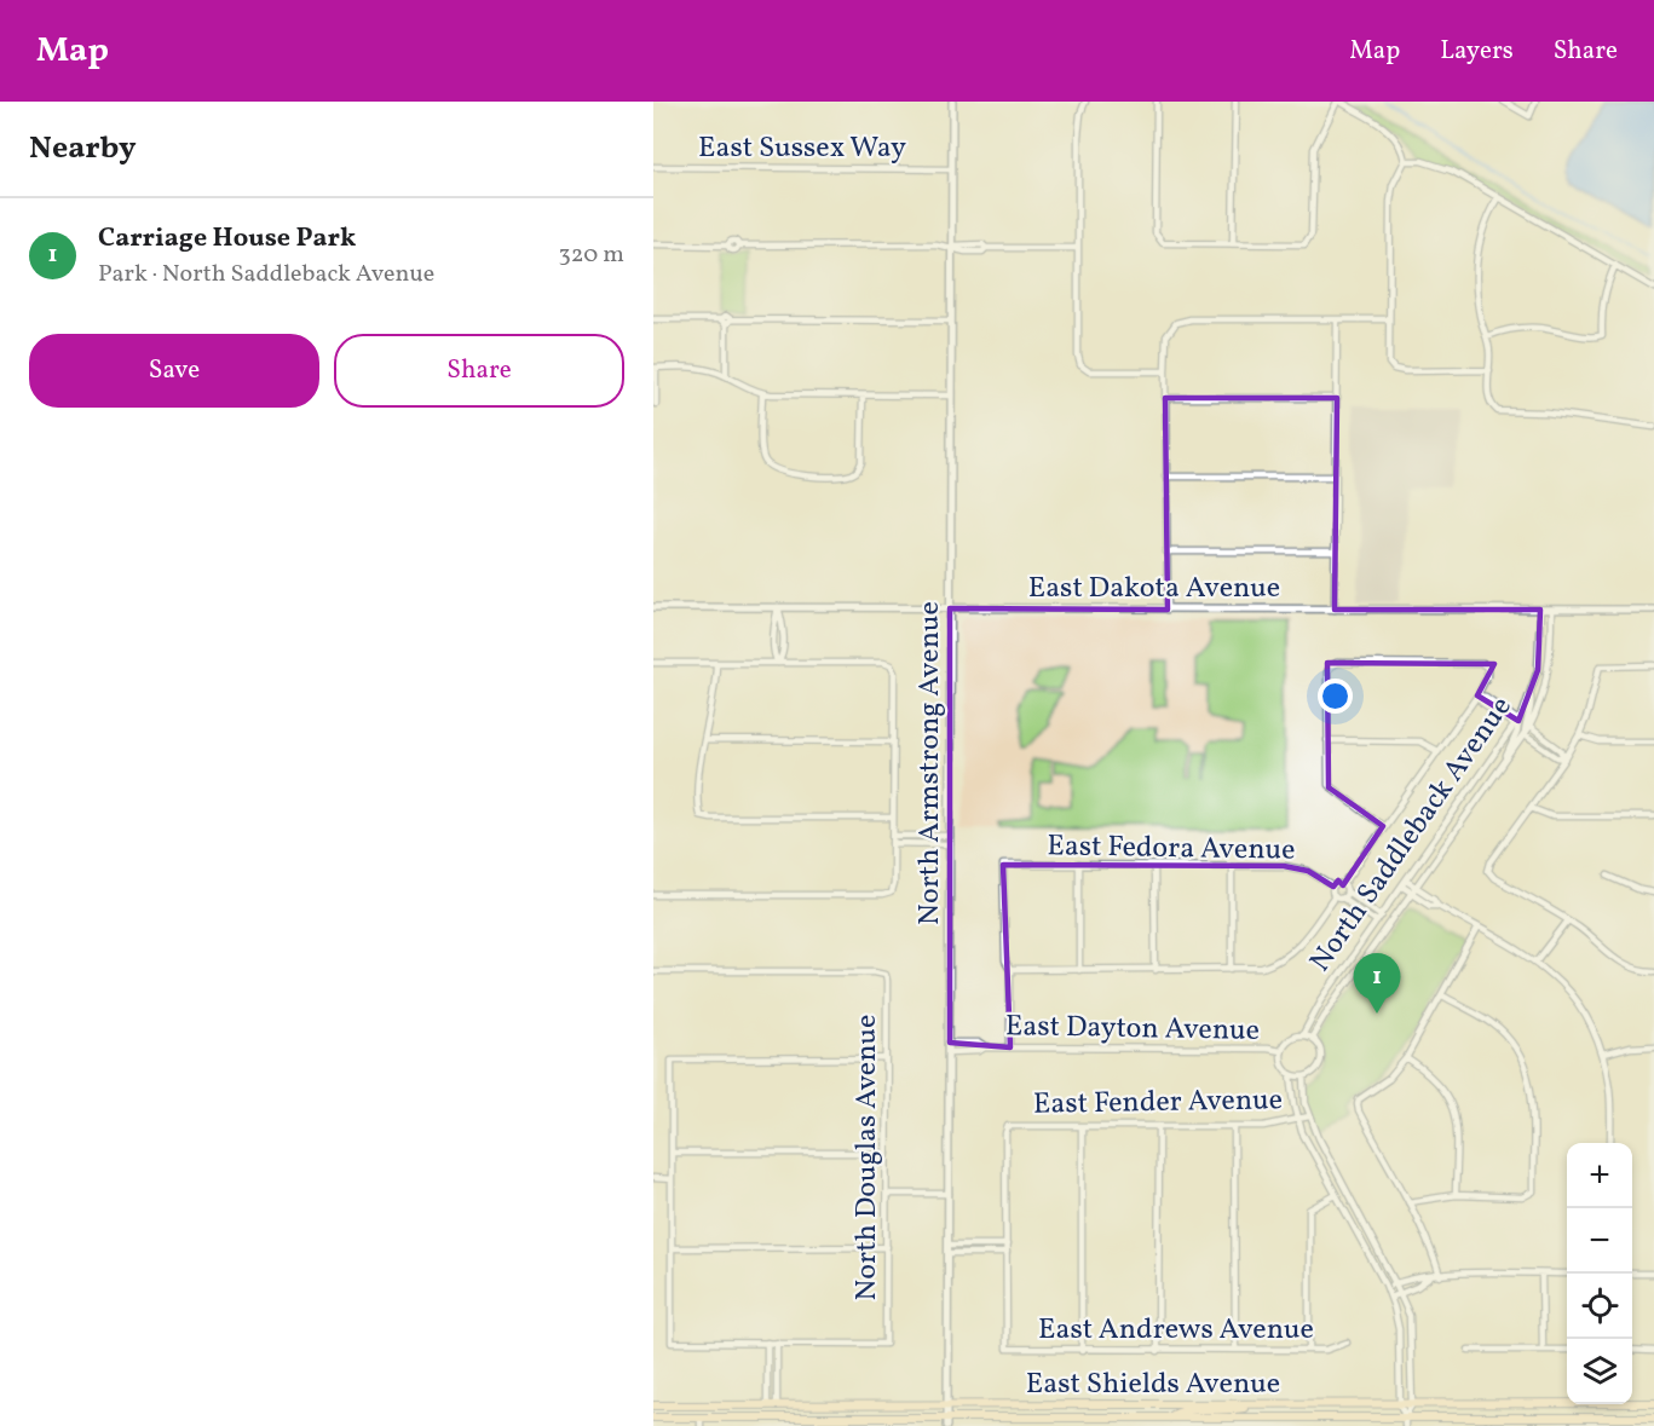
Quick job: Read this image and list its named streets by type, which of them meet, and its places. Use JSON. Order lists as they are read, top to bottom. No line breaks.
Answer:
{"streets":{"main road":["East Shields Avenue"],"street":["East Sussex Way","East Dakota Avenue","North Armstrong Avenue","North Saddleback Avenue","East Fedora Avenue","East Dayton Avenue","East Fender Avenue","North Douglas Avenue","East Andrews Avenue"]},"crossings":[["East Sussex Way","North Armstrong Avenue"],["East Dakota Avenue","North Armstrong Avenue"],["East Dakota Avenue","North Saddleback Avenue"],["North Armstrong Avenue","East Dayton Avenue"],["North Armstrong Avenue","East Shields Avenue"],["North Saddleback Avenue","East Dayton Avenue"]],"page":{"header":"Map","nav":["Map","Layers","Share"],"heading":"Nearby","list":[{"mark":"1","name":"Carriage House Park","note":"Park · North Saddleback Avenue","value":"320 m"}],"buttons":["Save","Share"],"pins":"1","map_buttons":["+","−"]}}
